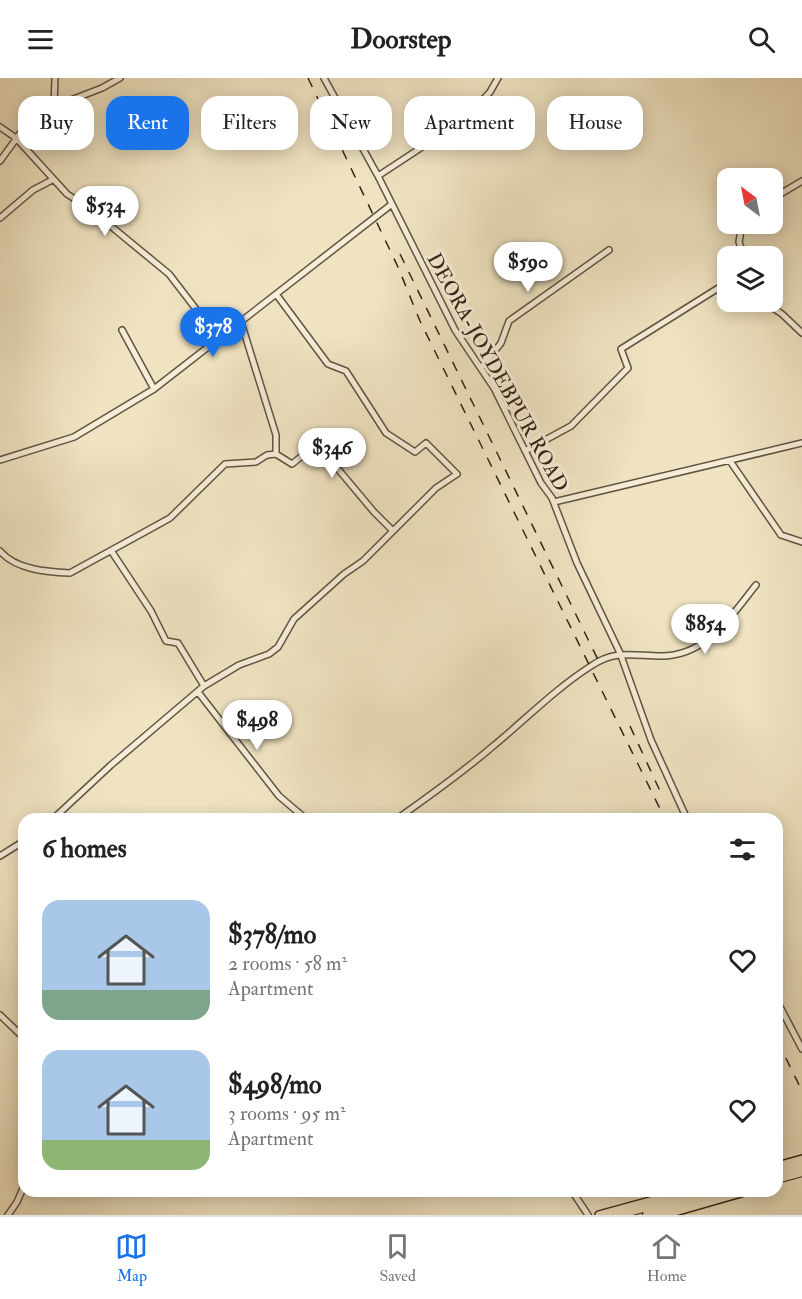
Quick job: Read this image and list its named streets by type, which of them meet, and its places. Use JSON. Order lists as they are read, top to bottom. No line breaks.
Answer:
{"streets":{"street":["DEORA-JOYDEBPUR ROAD"]},"north":"top left","page":{"header":"Doorstep","chip":["Buy","Rent","Filters","New","Apartment","House"],"price":["$534","$590","$378","$346","$854","$498"],"heading":"6 homes","list":[{"name":"$378/mo","note":"2 rooms · 58 m² · Apartment"},{"name":"$498/mo","note":"3 rooms · 95 m² · Apartment"}],"tabs":["Map","Saved","Home"]}}
